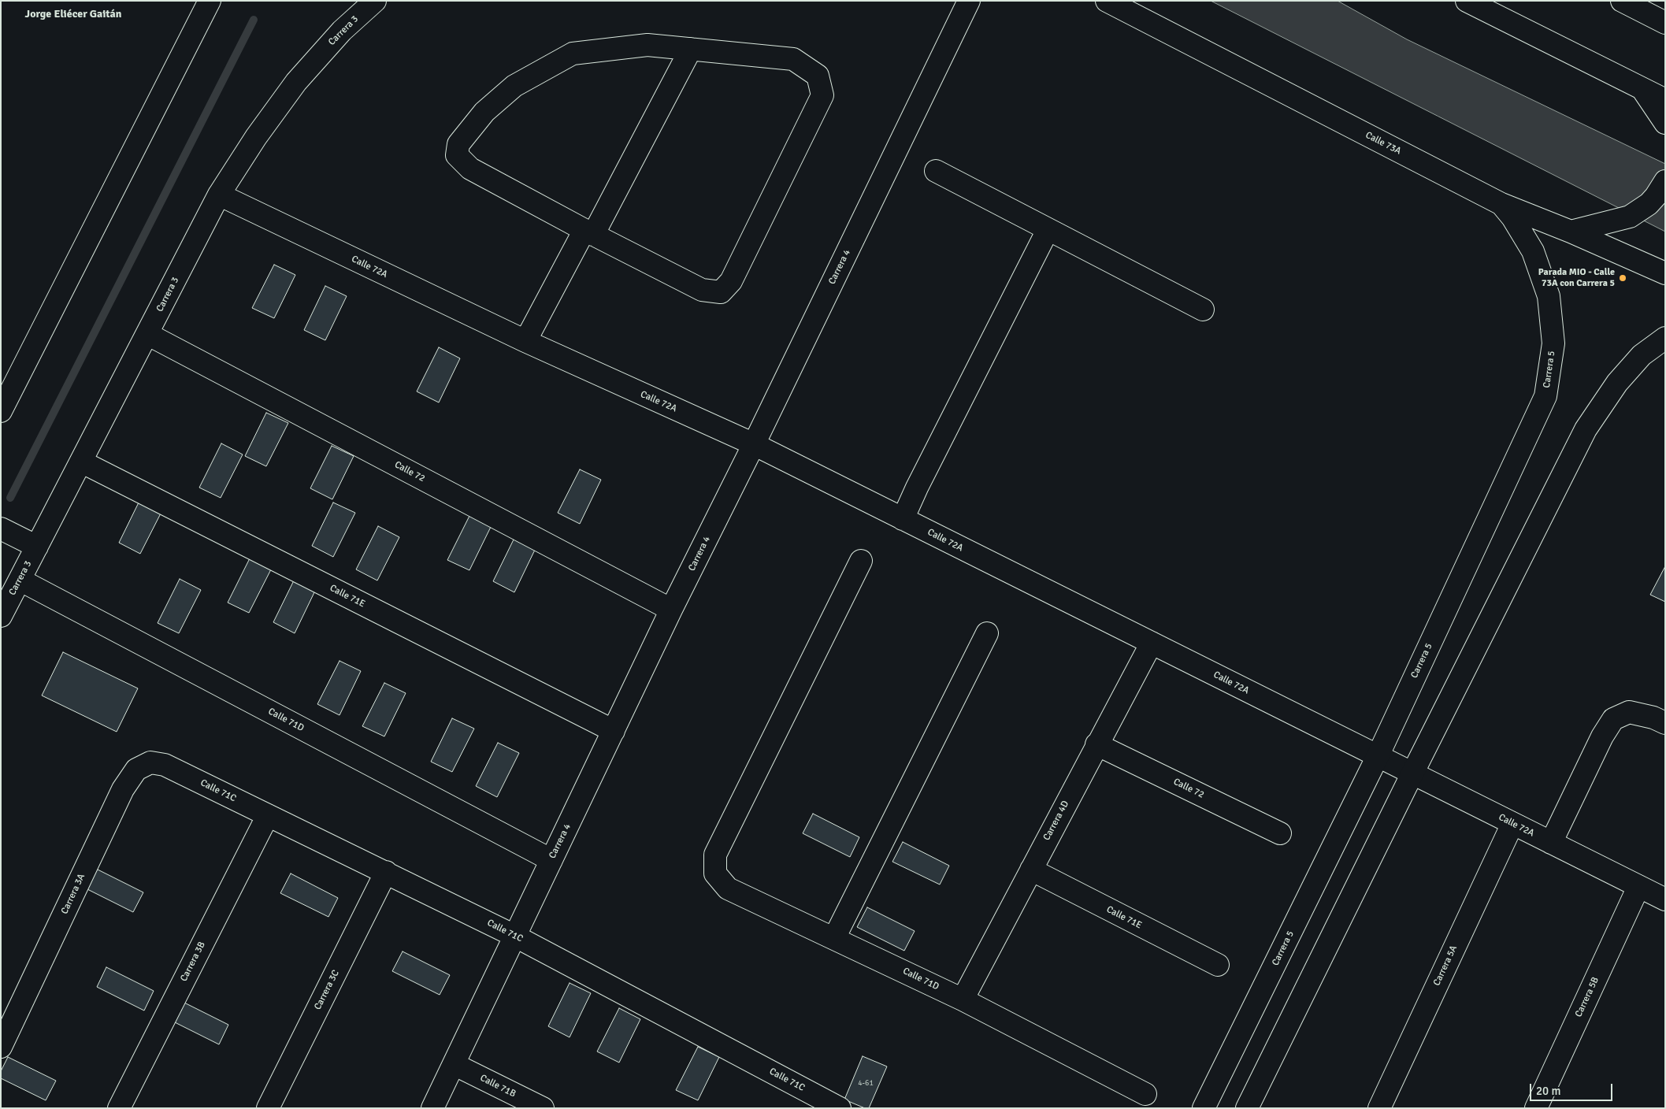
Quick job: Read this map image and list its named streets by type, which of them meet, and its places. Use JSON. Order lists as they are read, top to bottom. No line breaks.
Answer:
{"streets":{"street":["Carrera 3","Calle 73A","Calle 72A","Carrera 4","Carrera 5","Calle 72","Calle 71E","Calle 71D","Calle 71C","Carrera 4D","Carrera 3A","Carrera 3B","Carrera 5A","Carrera 3C","Carrera 5B","Calle 71B"]},"crossings":[["Carrera 3","Calle 72A"],["Carrera 3","Calle 72"],["Carrera 3","Calle 71E"],["Carrera 3","Calle 71D"],["Calle 73A","Carrera 5"],["Calle 72A","Carrera 4"],["Calle 72A","Carrera 5"],["Calle 72A","Carrera 4D"],["Calle 72A","Carrera 5A"],["Calle 72A","Carrera 5B"],["Carrera 4","Calle 72"],["Carrera 4","Calle 71E"],["Carrera 4","Calle 71D"],["Carrera 4","Calle 71C"],["Carrera 4","Calle 71B"],["Calle 72","Carrera 4D"],["Calle 71E","Carrera 4D"],["Calle 71D","Carrera 4D"],["Calle 71C","Carrera 3A"],["Calle 71C","Carrera 3B"],["Calle 71C","Carrera 3C"]],"districts":["Jorge Eliécer Gaitán"],"places":["Parada MIO - Calle 73A con Carrera 5"],"house_numbers":["4-61"],"scale_bar":"20 m"}
